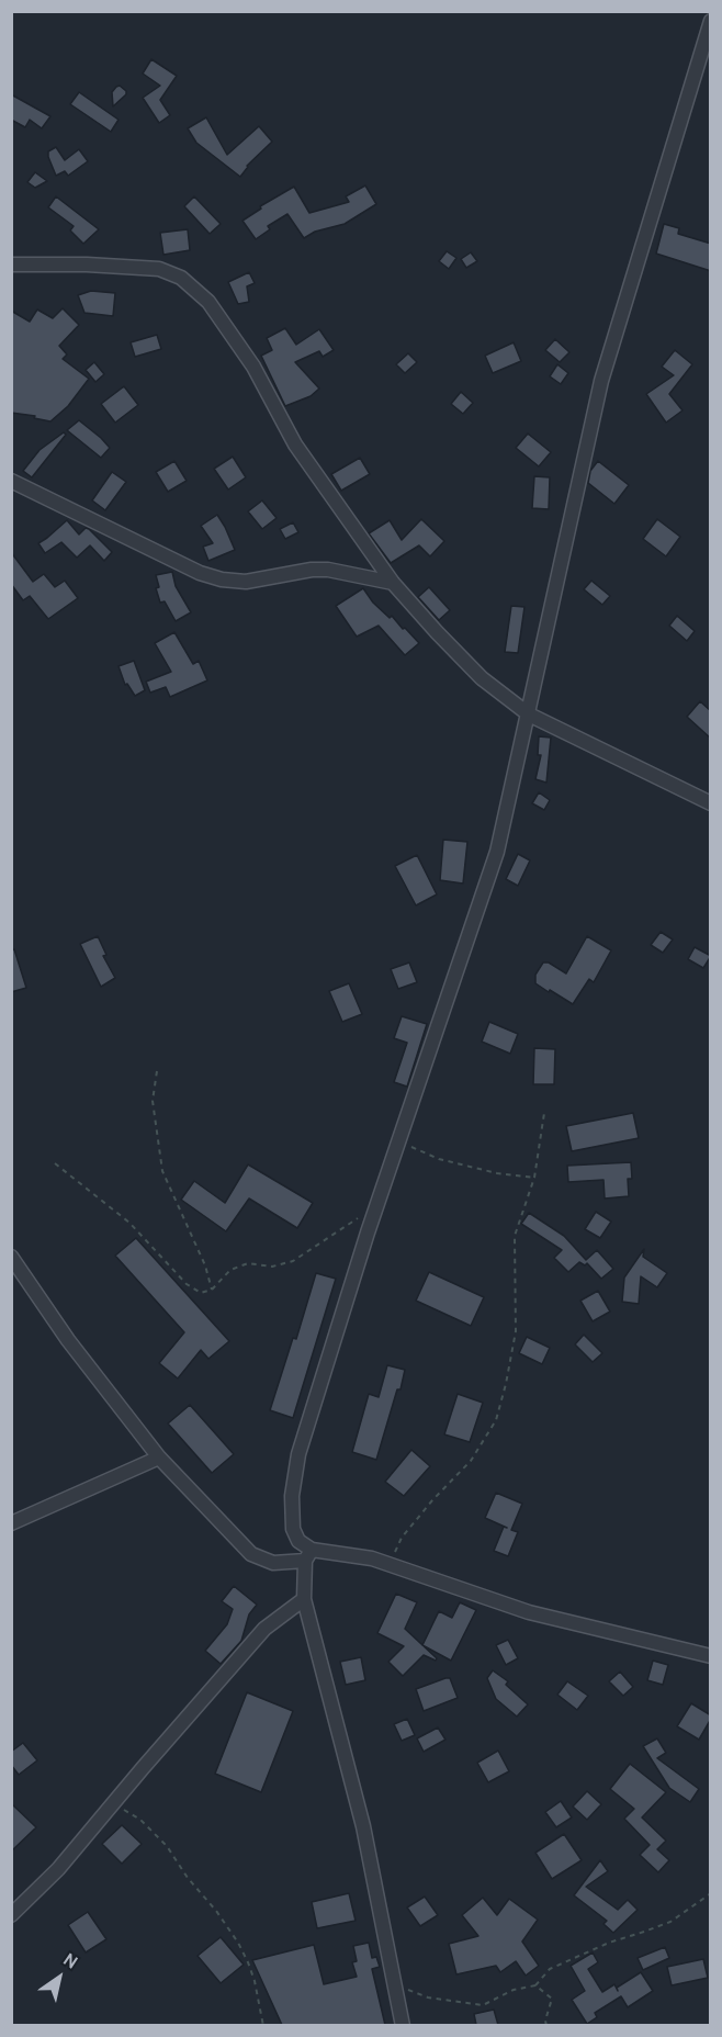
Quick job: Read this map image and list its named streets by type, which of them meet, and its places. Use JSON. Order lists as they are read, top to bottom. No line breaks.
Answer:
{"north":"top right"}
